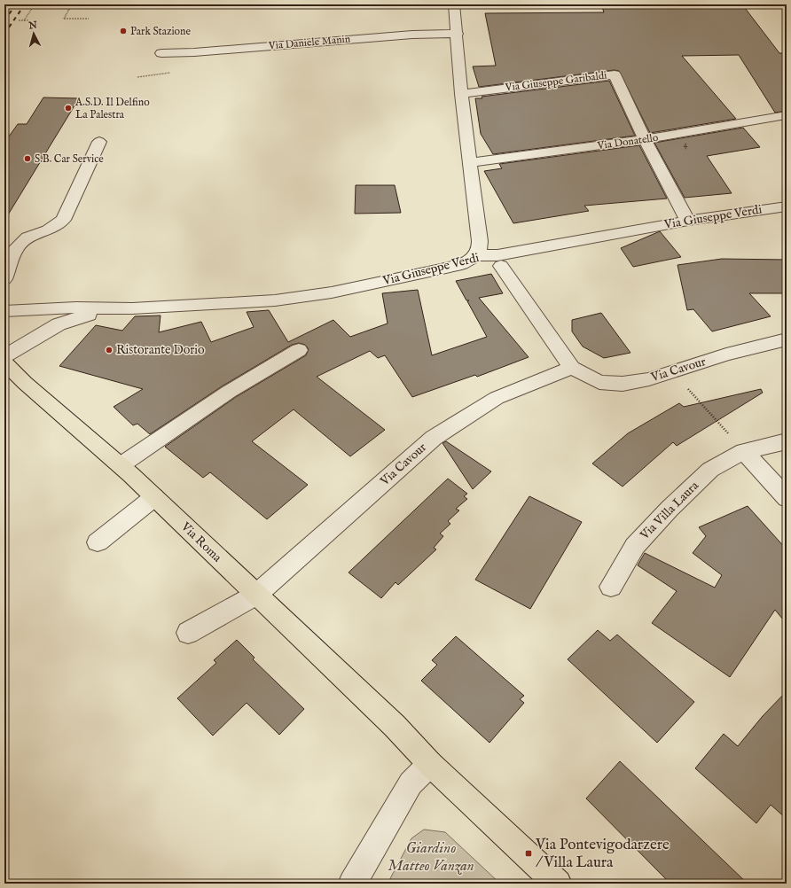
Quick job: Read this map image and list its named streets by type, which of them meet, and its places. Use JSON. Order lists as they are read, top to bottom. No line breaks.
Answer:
{"streets":{"main road":["Via Roma"],"street":["Via Daniele Manin","Via Giuseppe Garibaldi","Via Donatello","Via Giuseppe Verdi","Via Cavour","Via Villa Laura"]},"crossings":[["Via Giuseppe Garibaldi","Via Donatello"],["Via Giuseppe Garibaldi","Via Giuseppe Verdi"],["Via Cavour","Via Roma"]],"parks":["Giardino Matteo Vanzan"],"places":{"other":["Park Stazione","A.S.D. Il Delfino La Palestra","S.B. Car Service","Ristorante Dorio"],"transit":["Via Pontevigodarzere / Villa Laura"]},"house_numbers":["4"],"north":"top"}
